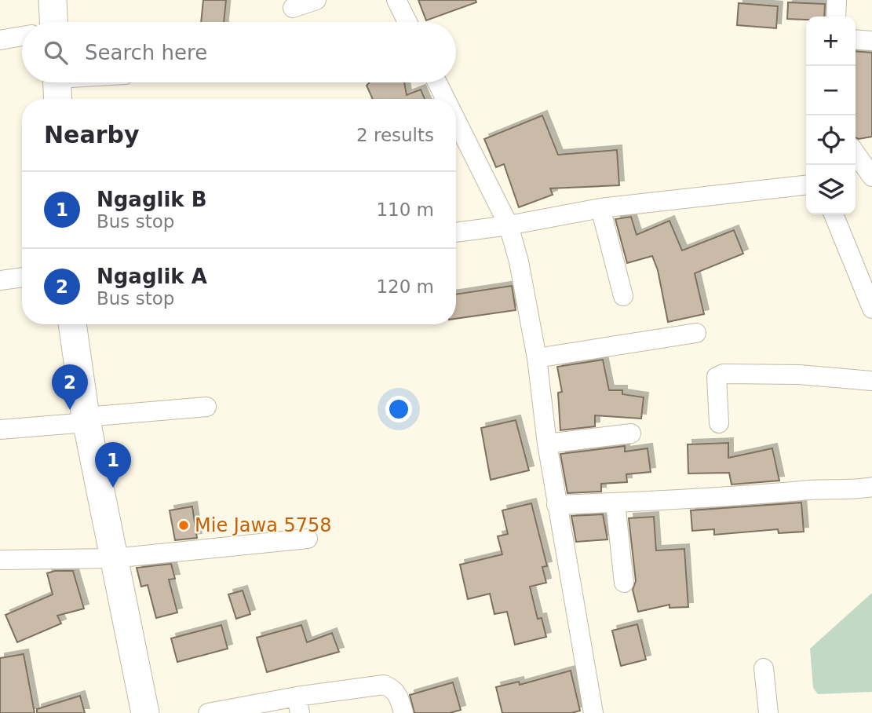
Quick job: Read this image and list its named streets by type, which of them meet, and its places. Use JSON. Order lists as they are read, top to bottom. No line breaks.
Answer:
{"places":["Mie Jawa 5758"],"page":{"map_buttons":["+","−"],"search":"Search here","heading":["Nearby","2 results"],"list":[{"mark":"1","name":"Ngaglik B","note":"Bus stop","value":"110 m"},{"mark":"2","name":"Ngaglik A","note":"Bus stop","value":"120 m"}],"pins":["2","1"]}}
